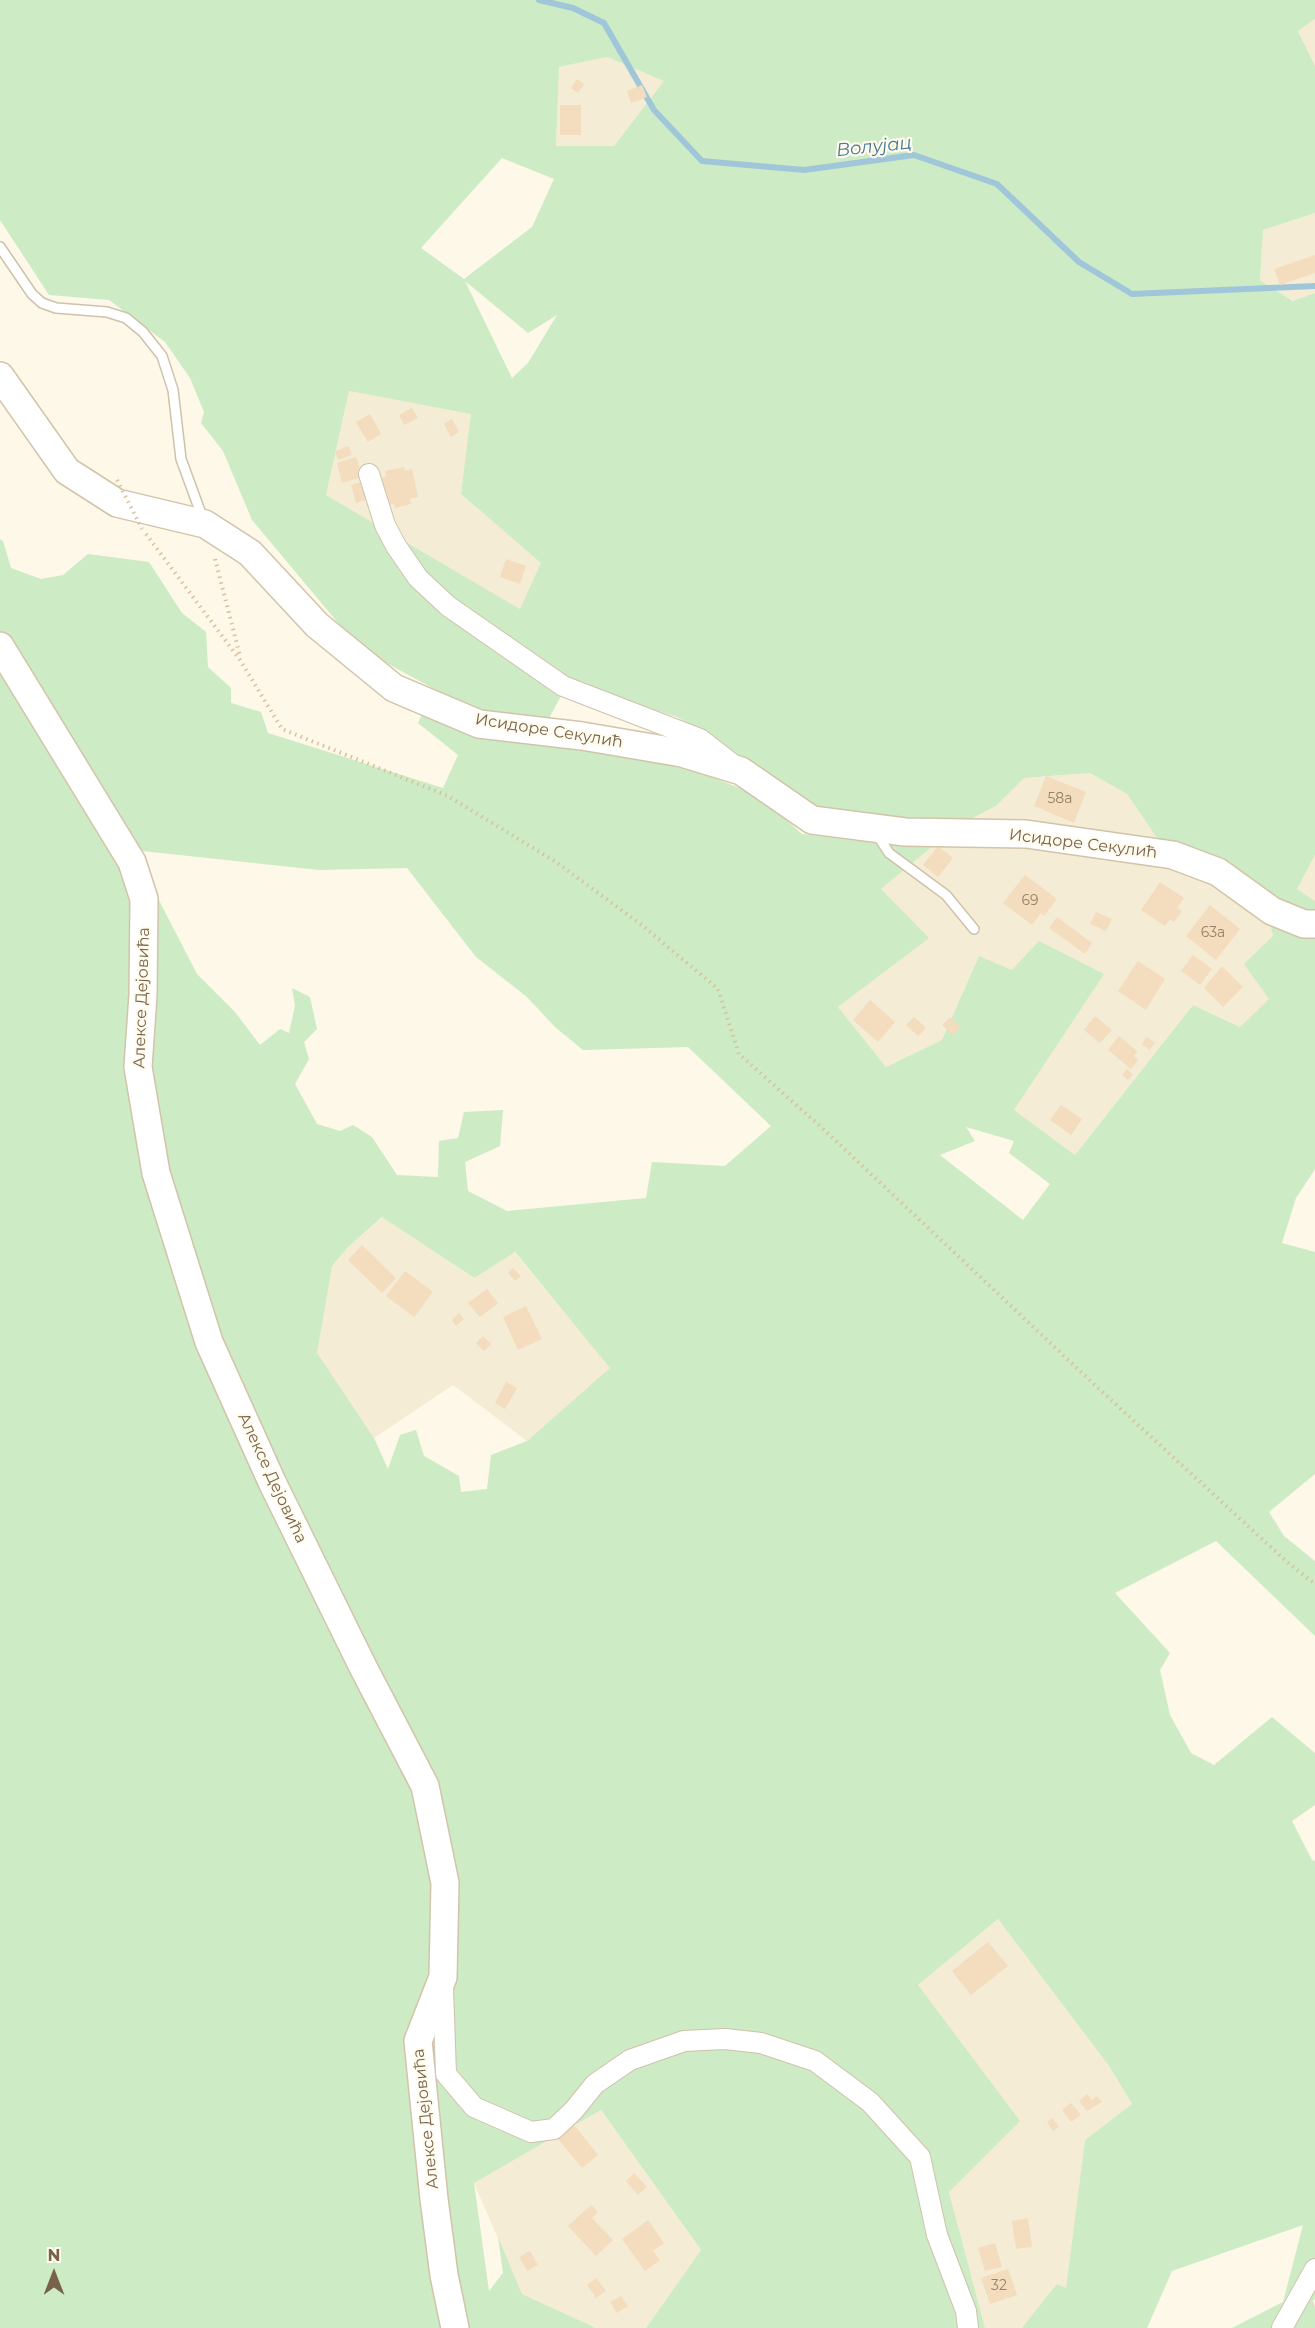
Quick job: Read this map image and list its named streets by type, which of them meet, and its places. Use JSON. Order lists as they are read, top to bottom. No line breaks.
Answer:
{"streets":{"street":["Исидоре Секулић","Алексе Дејовића"]},"water":["Волујац"],"house_numbers":["58a","69","63a","32"],"north":"top"}
